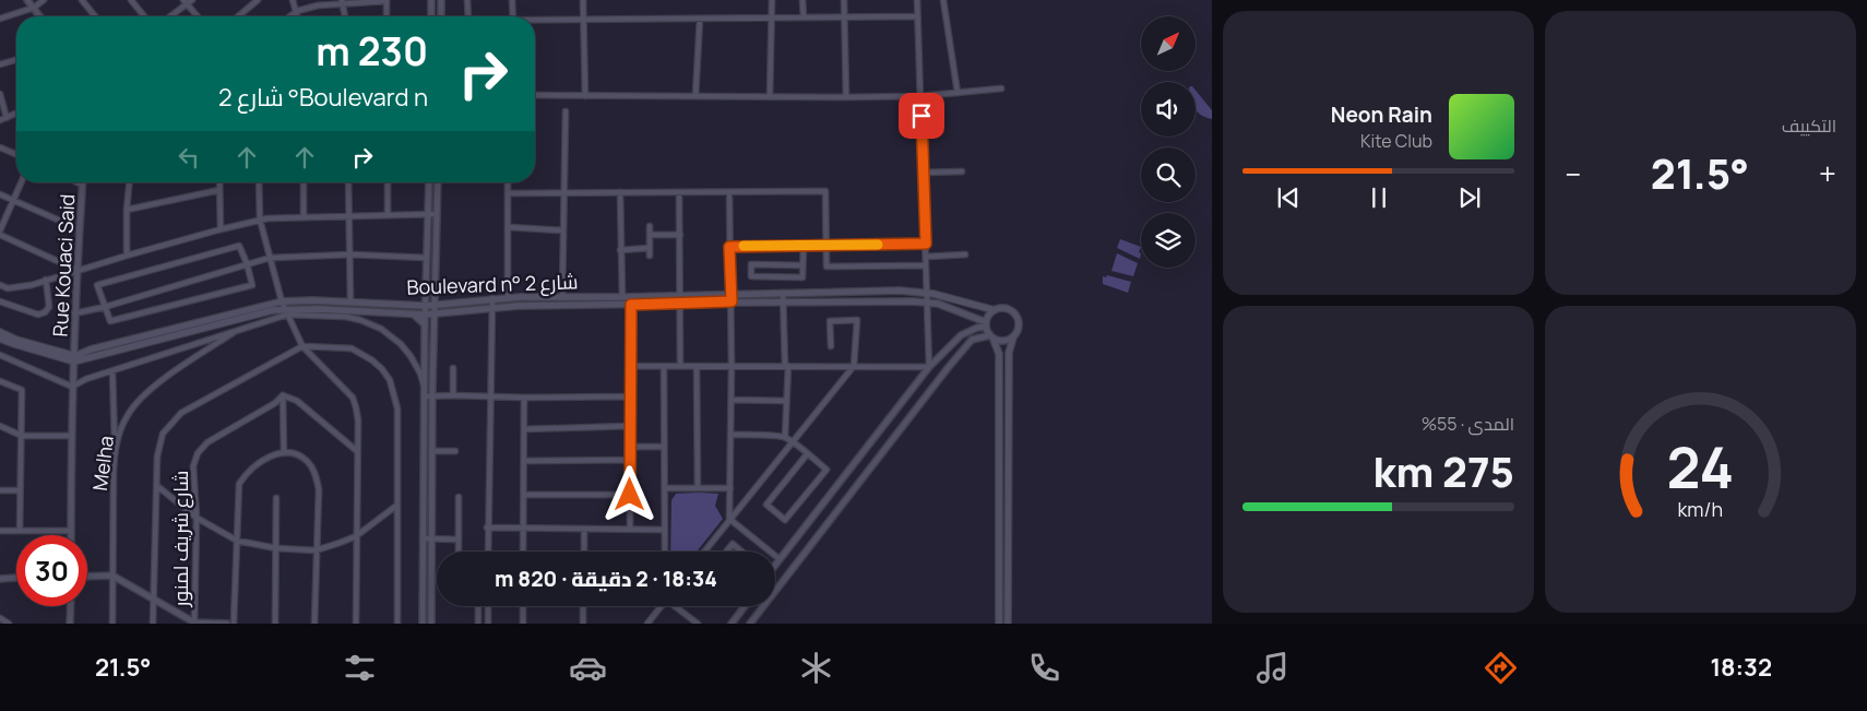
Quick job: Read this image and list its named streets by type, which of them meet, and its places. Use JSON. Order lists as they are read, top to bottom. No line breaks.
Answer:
{"streets":{"main road":["Boulevard n° شارع 2"],"street":["Rue Kouaci Said","Melha","شارع شريف لمنور"]},"crossings":[["Rue Kouaci Said","Boulevard n° شارع 2"]],"north":"top right","page":{"tile":["التكييف",["المدى · 55%","275 km"]],"turn":["230 m","Boulevard n° شارع 2"],"song":["Neon Rain","Kite Club"],"heat":["−","21.5°","+"],"limit":"30","trip":"18:34 · 2 دقيقة · 820 m","tabs":["18:32","21.5°"],"gauge":["24","km/h"]}}
